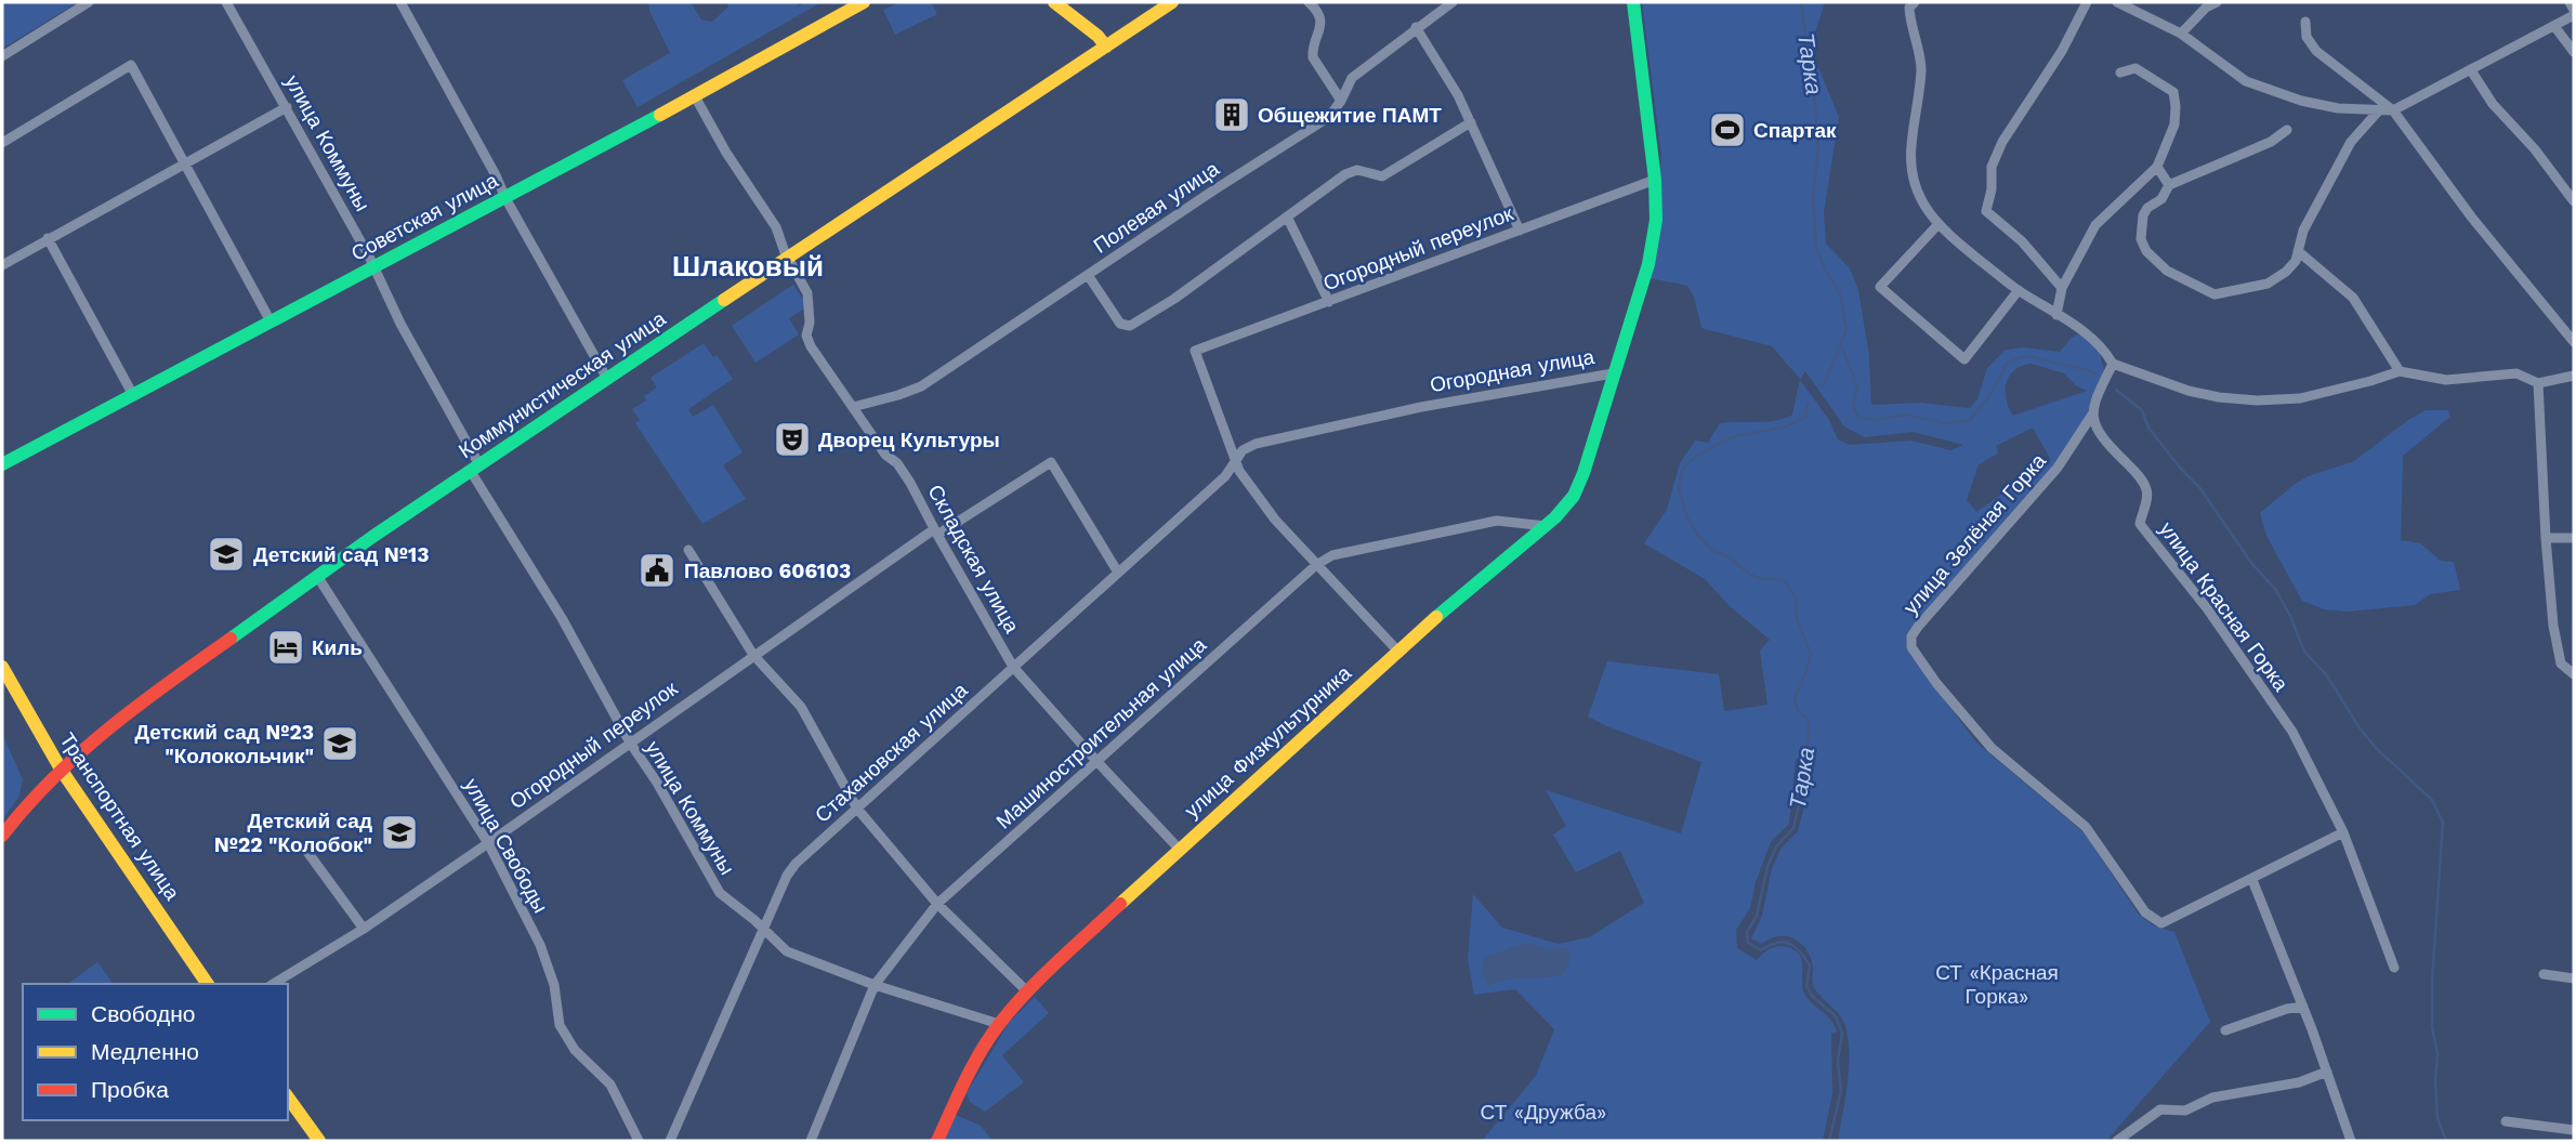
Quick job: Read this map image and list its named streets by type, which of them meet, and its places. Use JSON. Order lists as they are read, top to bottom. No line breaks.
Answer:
{"streets":{"street":["улица Коммуны","Полевая улица","Советская улица","Огородный переулок","Огородная улица","Коммунистическая улица","улица Зелёная Горка","Складская улица","улица Красная Горка","Машиностроительная улица","улица Физкультурника","Стахановская улица","Транспортная улица","улица Свободы"]},"crossings":[["улица Коммуны","Советская улица"],["улица Коммуны","Огородный переулок"],["улица Коммуны","Коммунистическая улица"],["улица Коммуны","Машиностроительная улица"],["улица Коммуны","улица Физкультурника"],["улица Коммуны","Стахановская улица"],["Полевая улица","Складская улица"],["Советская улица","Складская улица"],["Огородный переулок","Огородная улица"],["Огородный переулок","Складская улица"],["Огородный переулок","Стахановская улица"],["Огородный переулок","улица Свободы"],["Огородная улица","улица Физкультурника"],["Огородная улица","Стахановская улица"],["Коммунистическая улица","Складская улица"],["Коммунистическая улица","Транспортная улица"],["Коммунистическая улица","улица Свободы"],["улица Зелёная Горка","улица Красная Горка"],["Складская улица","Машиностроительная улица"],["Складская улица","улица Физкультурника"],["Складская улица","Стахановская улица"],["Машиностроительная улица","улица Физкультурника"]],"districts":["Шлаковый"],"water":["Тарка"],"parks":["СТ «Красная Горка»","СТ «Дружба»"],"places":{"building":["Общежитие ПАМТ"],"sports":["Спартак"],"theatre":["Дворец Культуры"],"school or university":["Детский сад №13","Детский сад №23 \"Колокольчик\"","Детский сад №22 \"Колобок\""],"public building":["Павлово 606103"],"hotel":["Киль"]},"legend":["Свободно","Медленно","Пробка"]}
